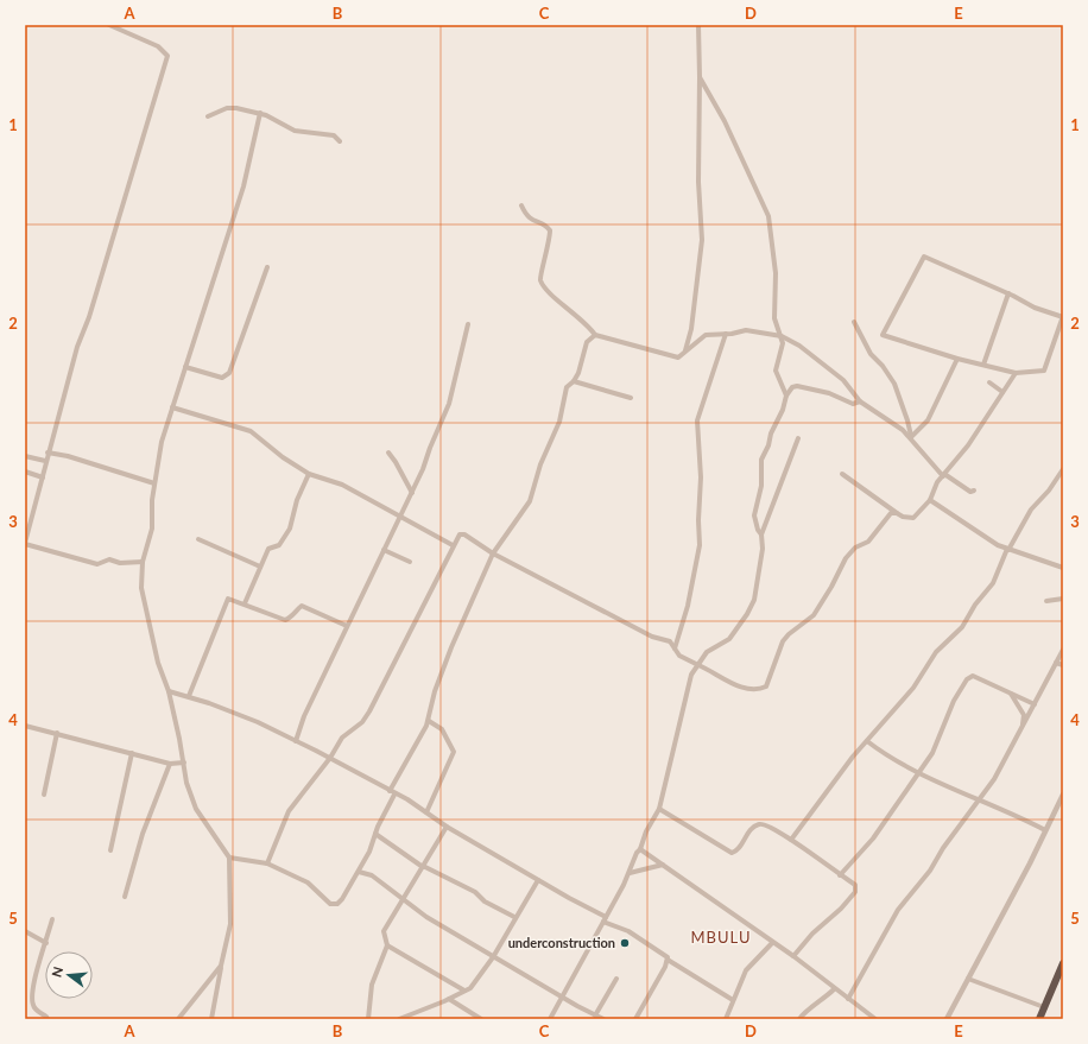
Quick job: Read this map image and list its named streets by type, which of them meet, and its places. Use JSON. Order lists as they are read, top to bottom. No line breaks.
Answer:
{"districts":["MBULU"],"places":["underconstruction"],"north":"left","grid":{"columns":["A","B","C","D","E"],"rows":["1","2","3","4","5"]}}
